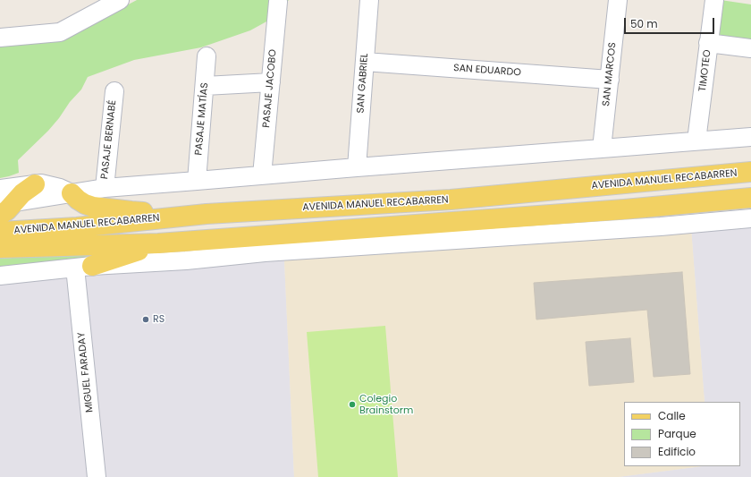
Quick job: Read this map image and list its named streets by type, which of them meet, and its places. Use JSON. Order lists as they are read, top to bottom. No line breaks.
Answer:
{"streets":{"main road":["AVENIDA MANUEL RECABARREN"],"street":["SAN EDUARDO","TIMOTEO","SAN MARCOS","SAN GABRIEL","PASAJE JACOBO","PASAJE MATÍAS","PASAJE BERNABÉ","MIGUEL FARADAY"]},"crossings":[["SAN EDUARDO","SAN MARCOS"],["SAN EDUARDO","SAN GABRIEL"]],"places":["RS","Colegio Brainstorm"],"legend":["Calle","Parque","Edificio"],"scale_bar":"50 m"}
